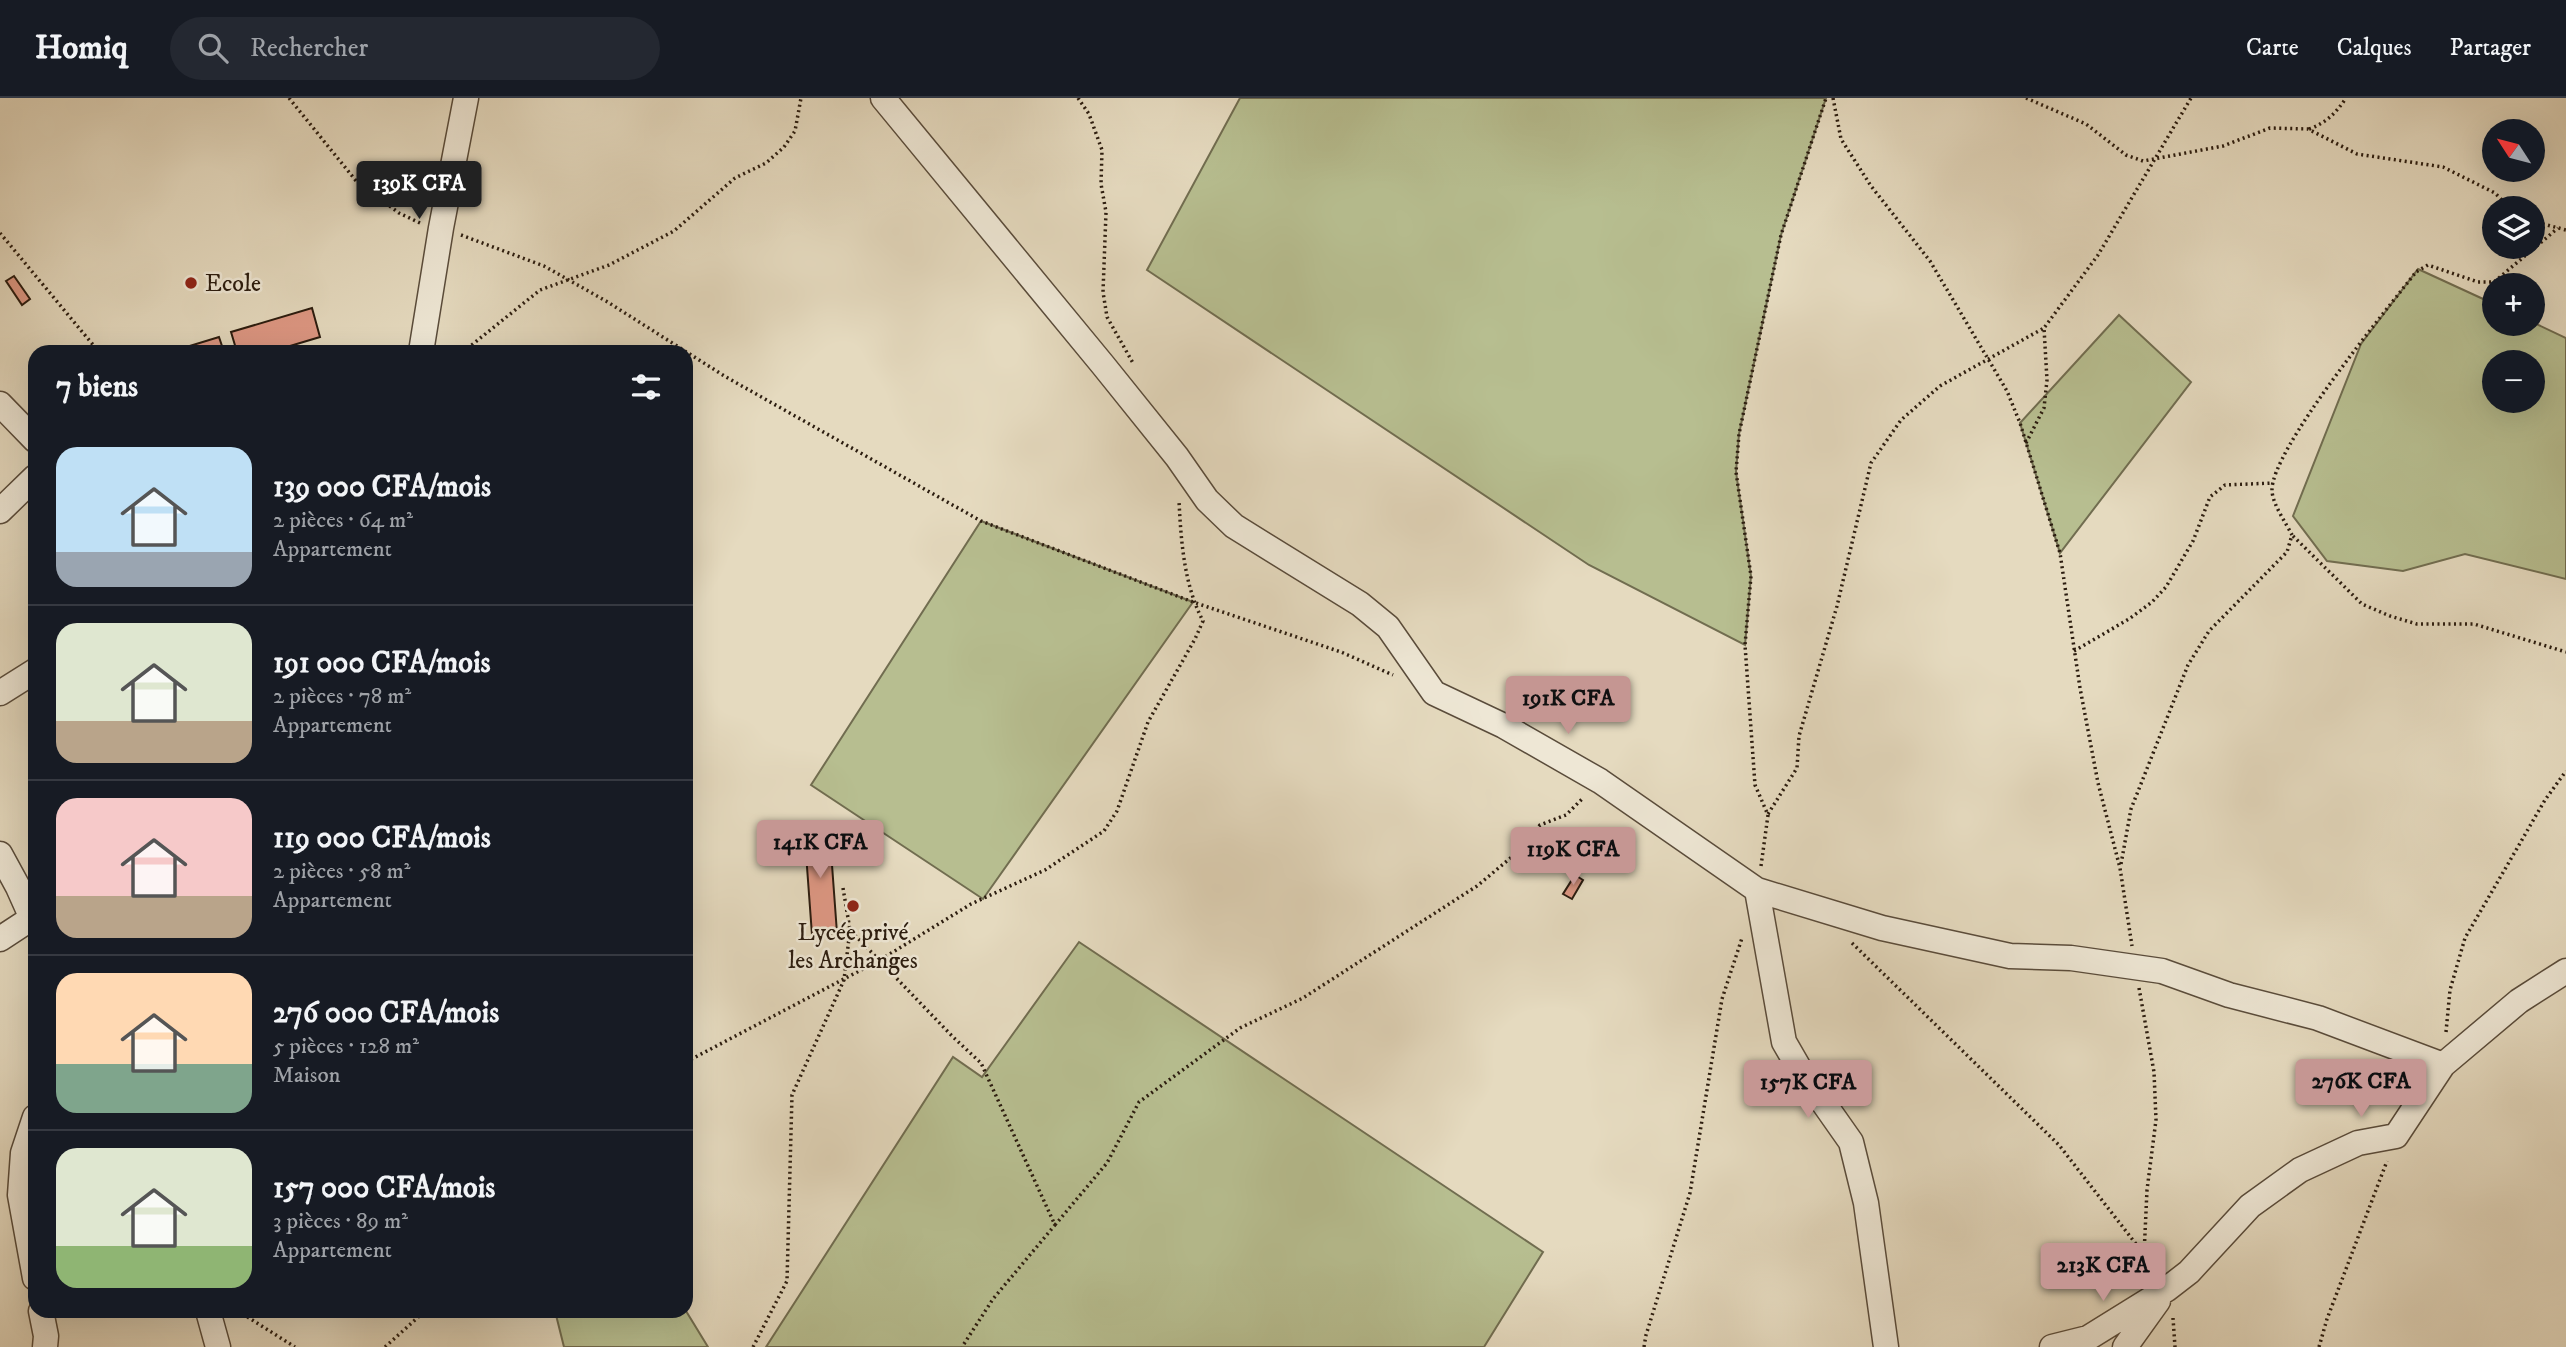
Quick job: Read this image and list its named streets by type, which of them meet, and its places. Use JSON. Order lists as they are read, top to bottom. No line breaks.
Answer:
{"places":["Ecole","Lycée privé les Archanges"],"north":"top left","page":{"header":"Homiq","search":"Rechercher","nav":["Carte","Calques","Partager"],"map_buttons":["+","−"],"price":["139K CFA","191K CFA","141K CFA","119K CFA","276K CFA","157K CFA","213K CFA"],"heading":"7 biens","list":[{"name":"139 000 CFA/mois","note":"2 pièces · 64 m² · Appartement"},{"name":"191 000 CFA/mois","note":"2 pièces · 78 m² · Appartement"},{"name":"119 000 CFA/mois","note":"2 pièces · 58 m² · Appartement"},{"name":"276 000 CFA/mois","note":"5 pièces · 128 m² · Maison"},{"name":"157 000 CFA/mois","note":"3 pièces · 89 m² · Appartement"}]}}
